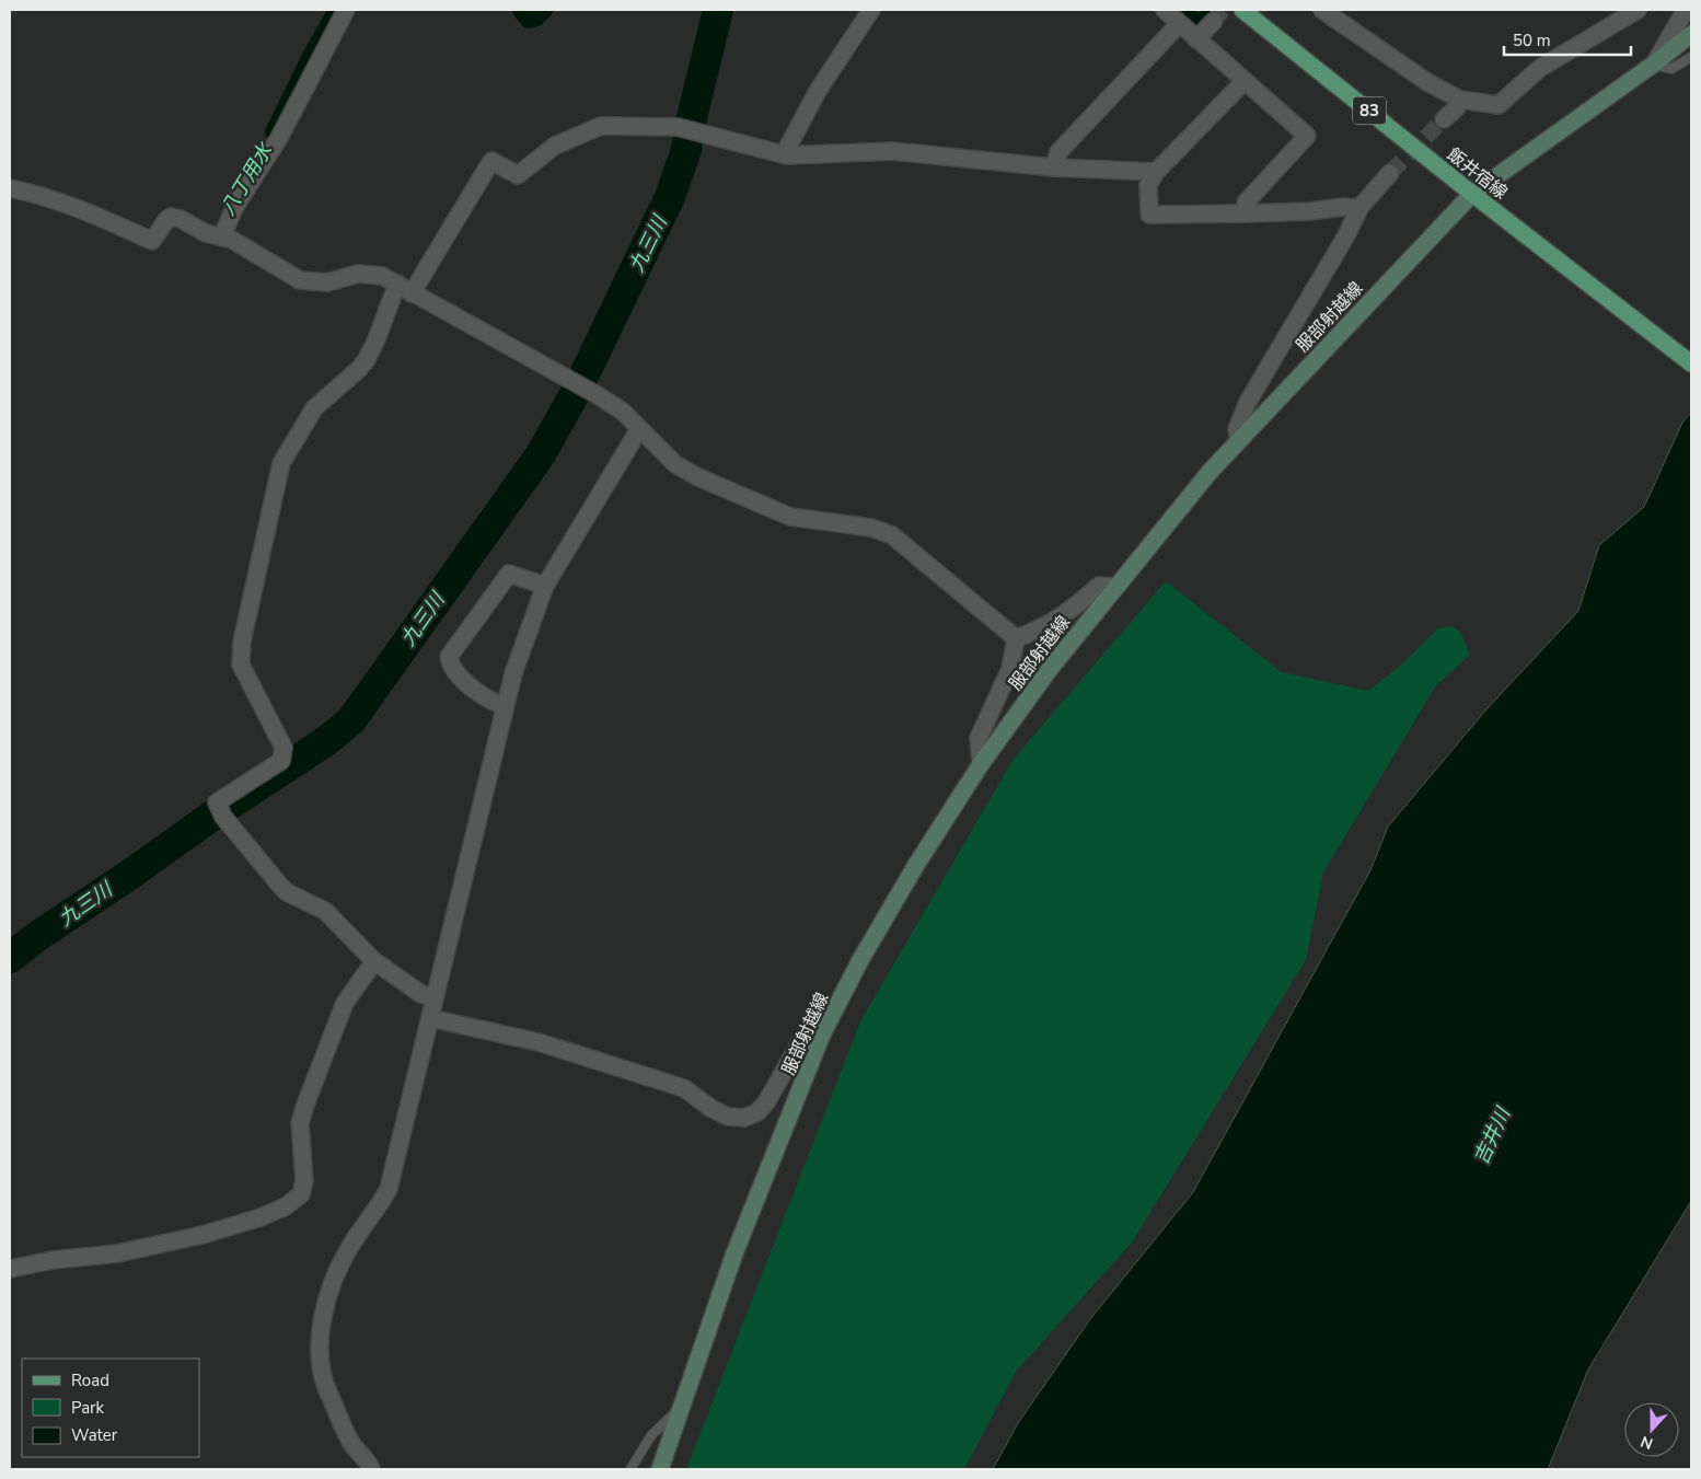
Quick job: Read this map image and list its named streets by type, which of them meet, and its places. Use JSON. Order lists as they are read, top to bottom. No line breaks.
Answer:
{"streets":{"main road":["83","飯井宿線","服部射越線"]},"crossings":[["飯井宿線","服部射越線"]],"water":["八丁用水","九三川","吉井川"],"legend":["Road","Park","Water"],"scale_bar":"50 m","north":"bottom"}
